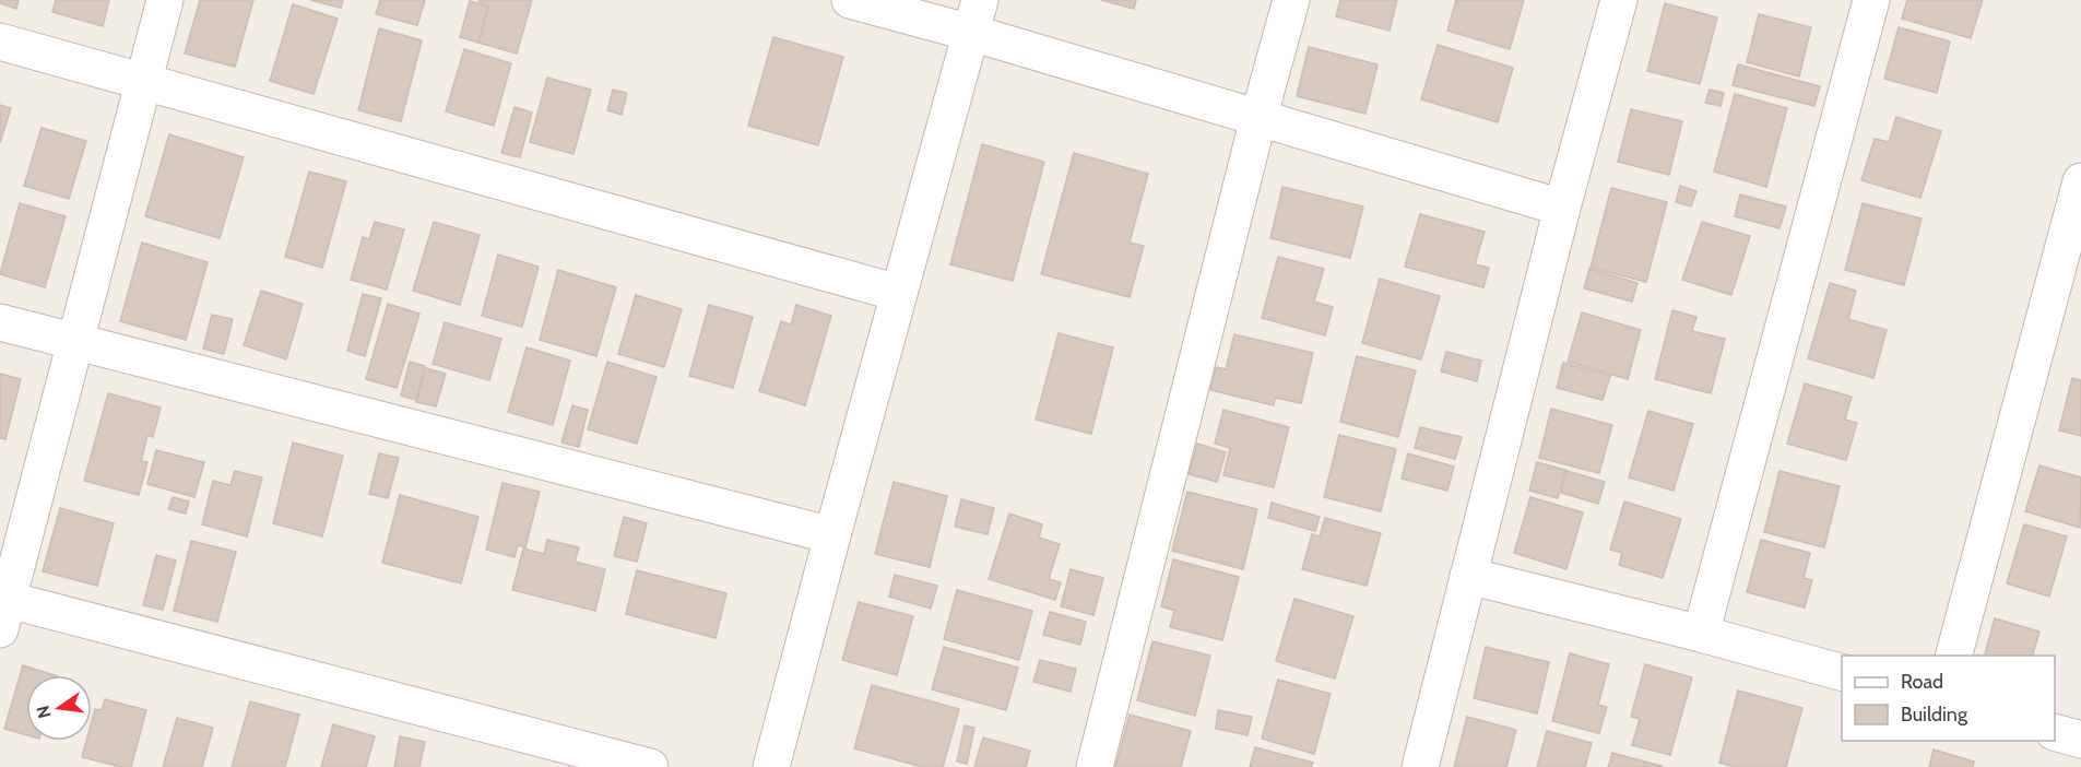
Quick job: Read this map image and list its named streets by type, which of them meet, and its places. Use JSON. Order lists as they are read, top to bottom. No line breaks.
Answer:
{"legend":["Road","Building"],"north":"left"}
